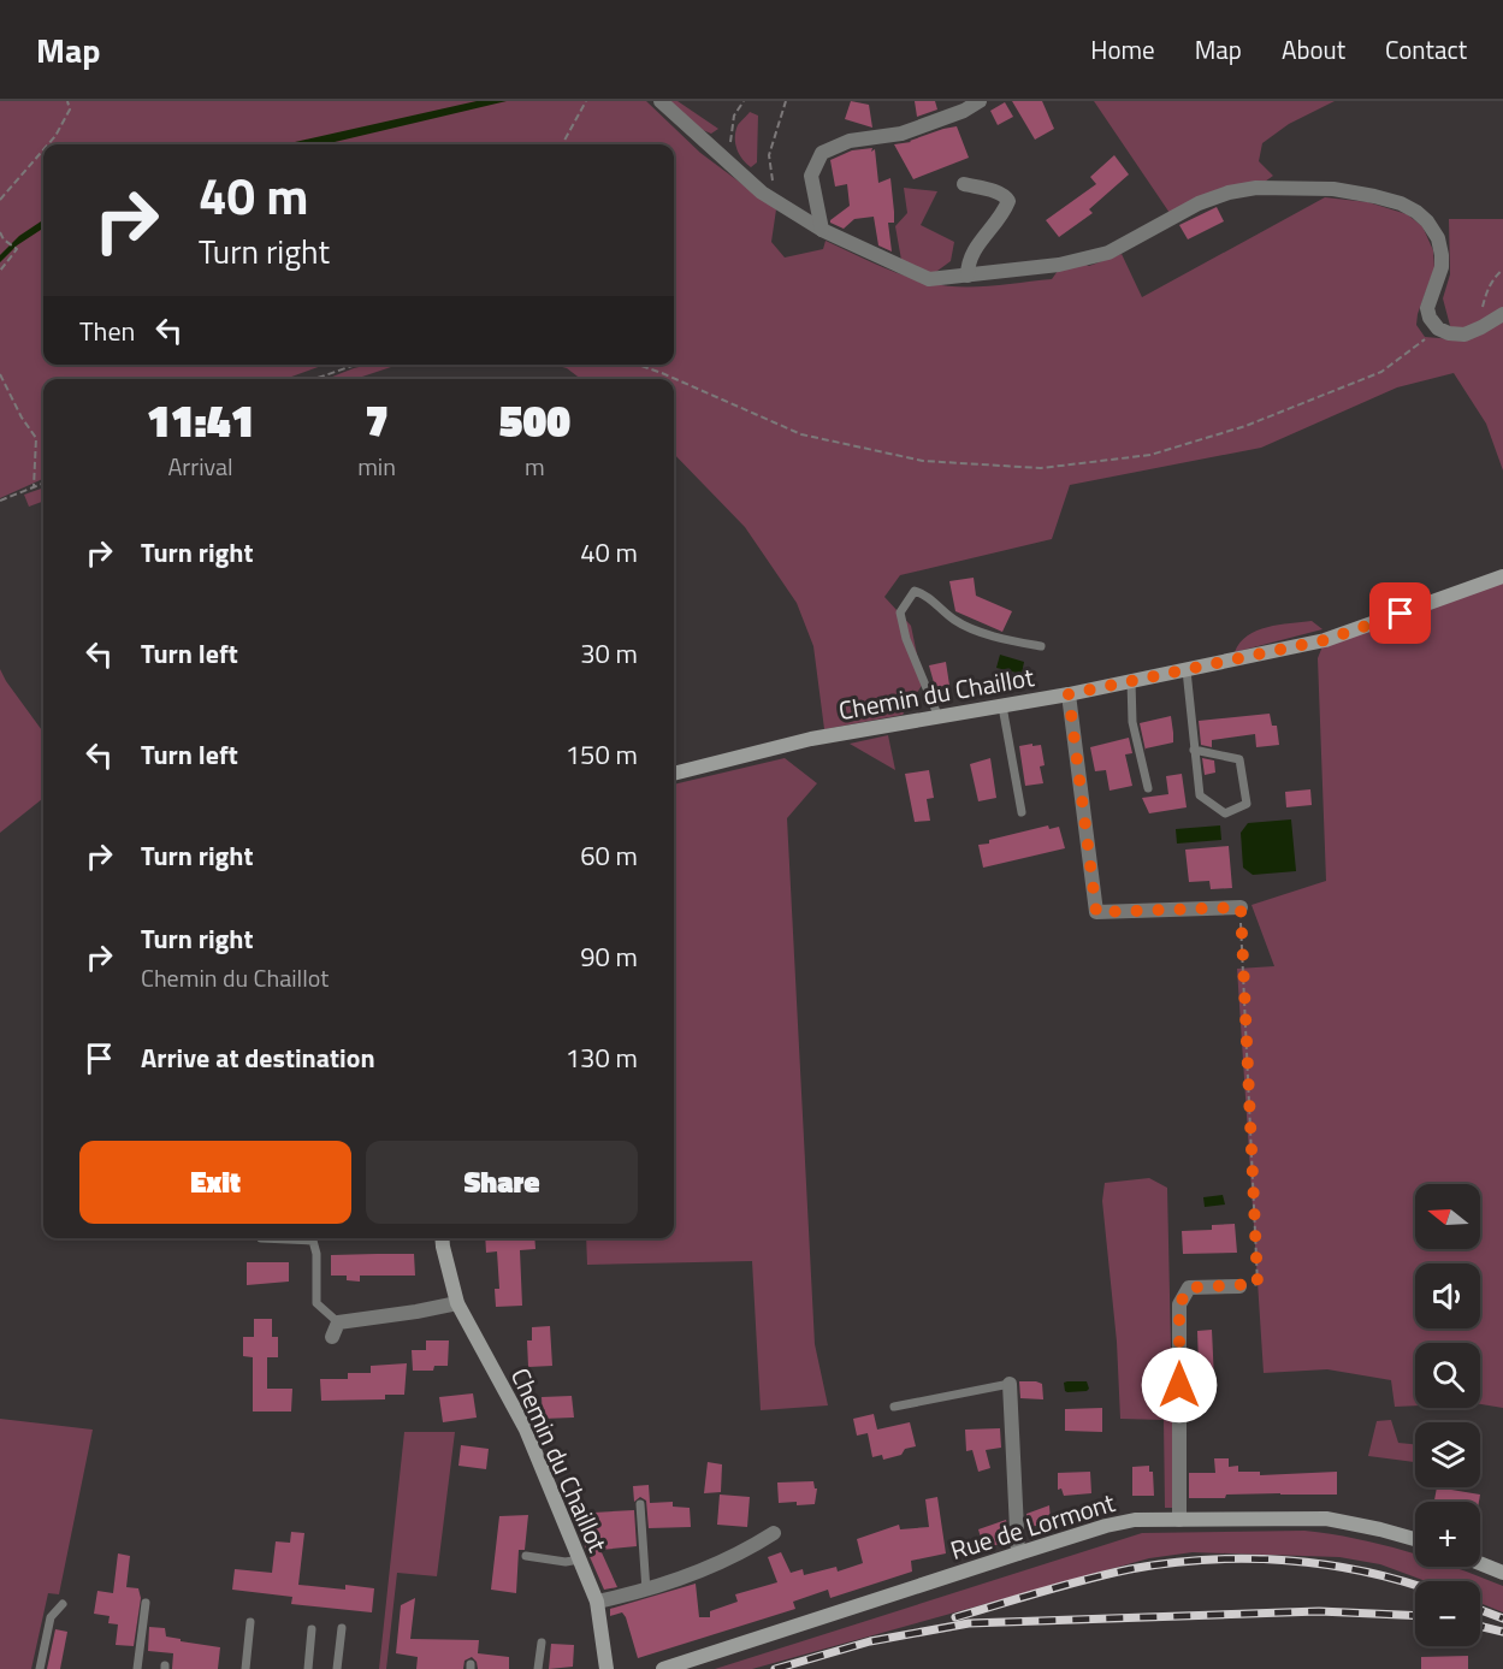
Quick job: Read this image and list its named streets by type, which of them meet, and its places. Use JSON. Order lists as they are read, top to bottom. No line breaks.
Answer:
{"streets":{"street":["Chemin du Chaillot","Rue de Lormont"]},"north":"left","page":{"header":"Map","nav":["Home","Map","About","Contact"],"turn":["40 m","Turn right"],"then":"Then","eta":["11:41","Arrival","7","min","500","m"],"list":[{"name":"Turn right","value":"40 m"},{"name":"Turn left","value":"30 m"},{"name":"Turn left","value":"150 m"},{"name":"Turn right","value":"60 m"},{"name":"Turn right","note":"Chemin du Chaillot","value":"90 m"},{"name":"Arrive at destination","value":"130 m"}],"buttons":["Exit","Share"],"map_buttons":["+","−"]}}
